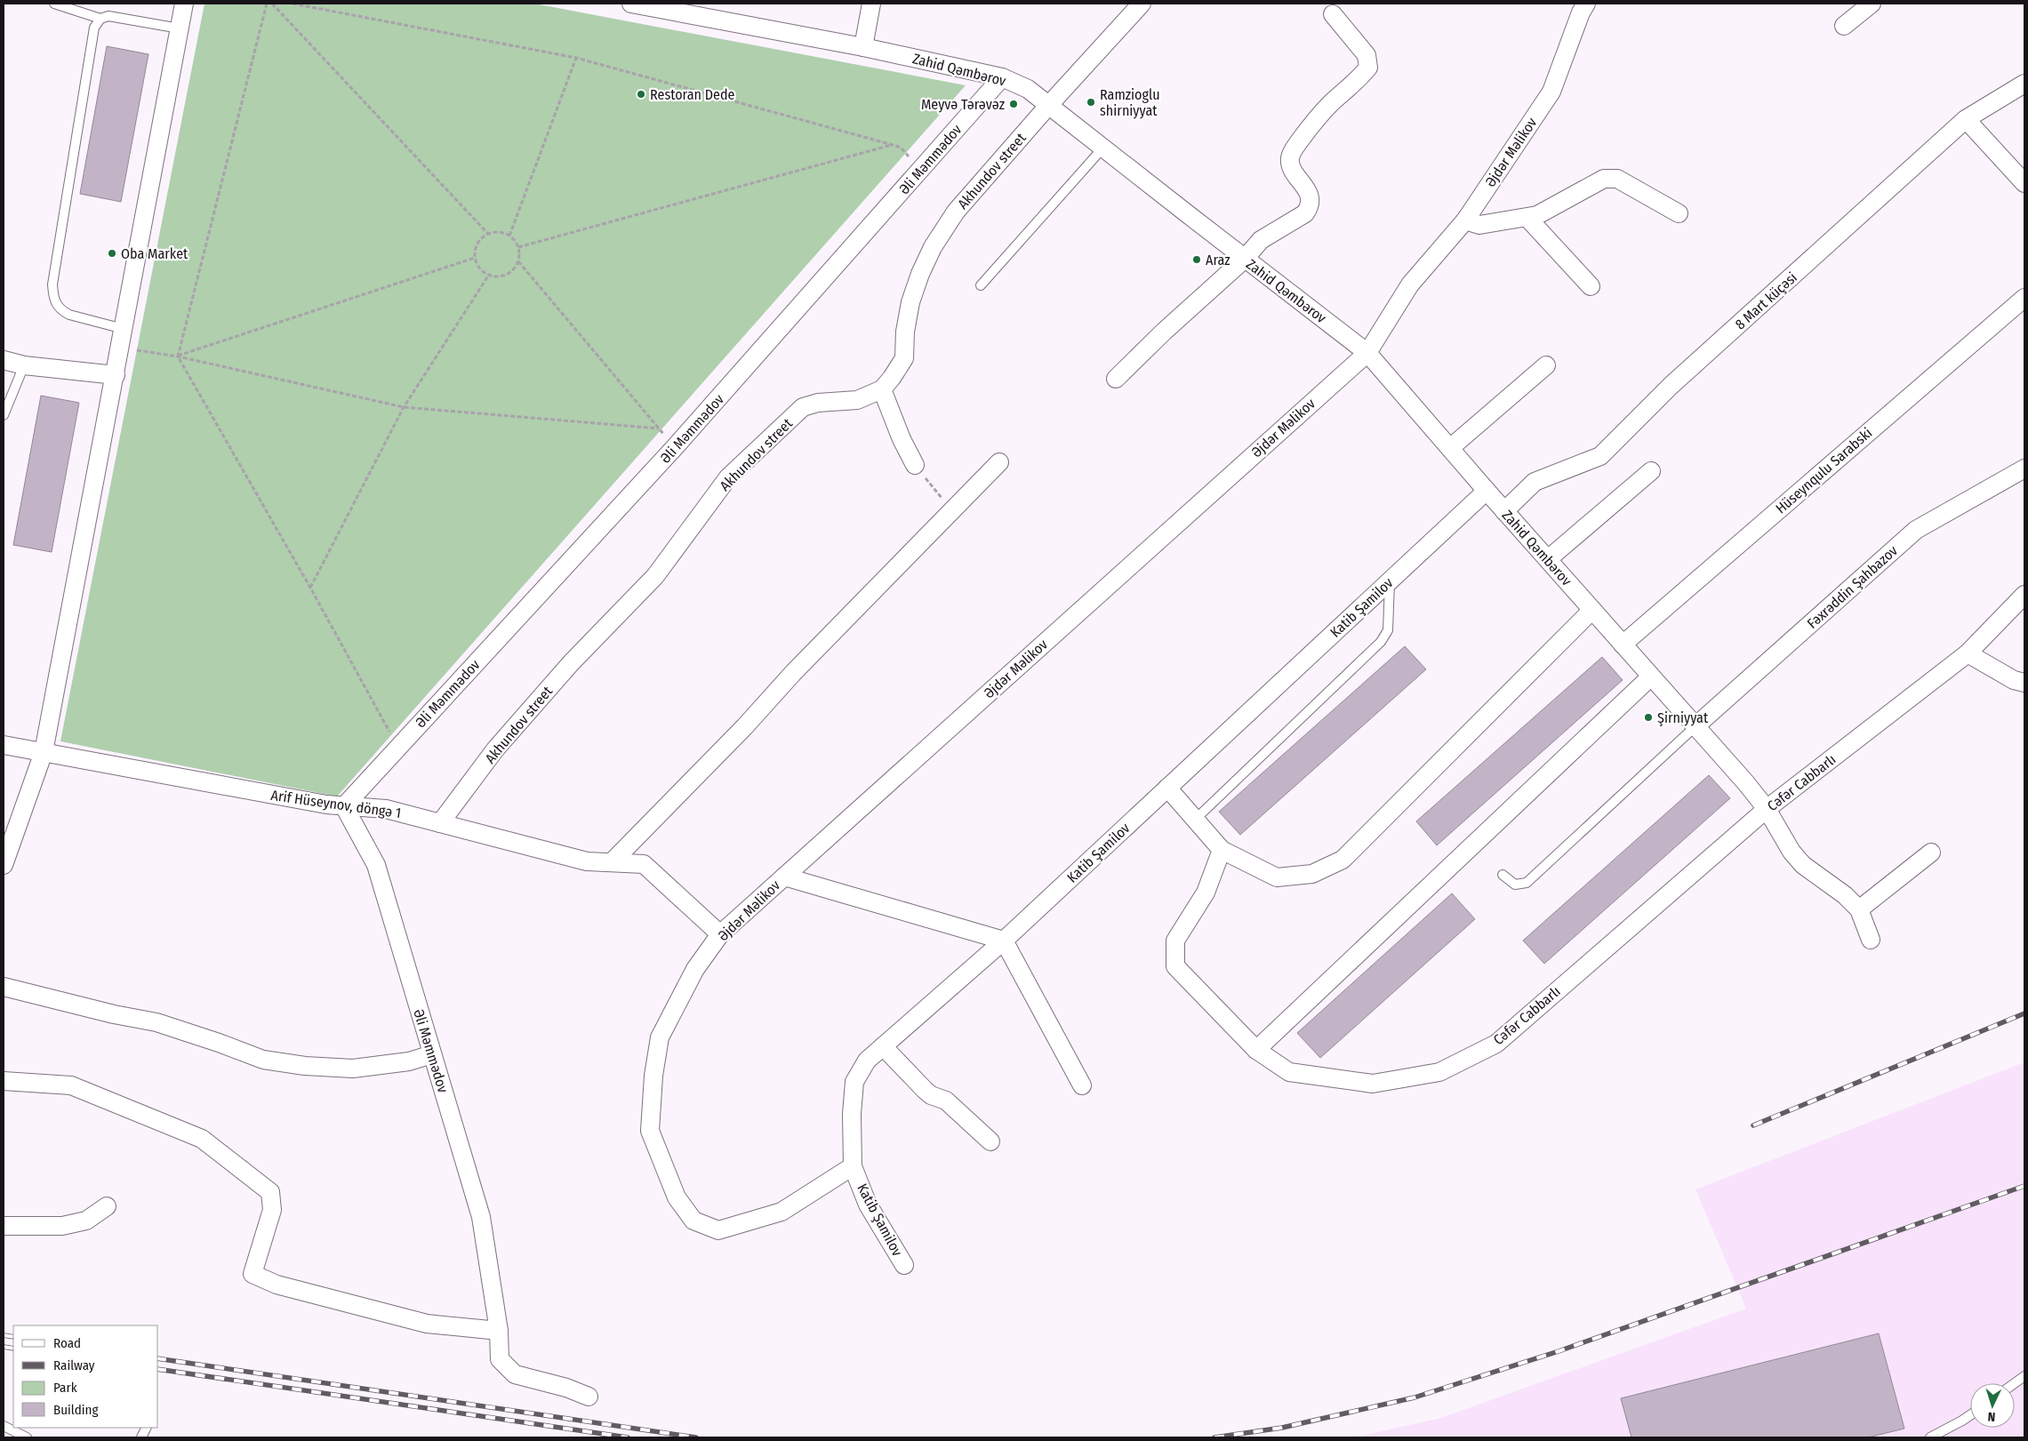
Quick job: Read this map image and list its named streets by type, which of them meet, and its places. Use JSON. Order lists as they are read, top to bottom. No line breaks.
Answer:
{"streets":{"street":["Zahid Qəmbərov","Əjdər Məlikov","Əli Məmmədov","Akhundov street","8 Mart küçəsi","Hüseynqulu Sarabski","Fəxrəddin Şahbazov","Katib Şamilov","Cəfər Cabbarlı","Arif Hüseynov, döngə 1"]},"crossings":[["Zahid Qəmbərov","Əjdər Məlikov"],["Zahid Qəmbərov","Əli Məmmədov"],["Zahid Qəmbərov","Akhundov street"],["Zahid Qəmbərov","8 Mart küçəsi"],["Zahid Qəmbərov","Hüseynqulu Sarabski"],["Zahid Qəmbərov","Fəxrəddin Şahbazov"],["Zahid Qəmbərov","Katib Şamilov"],["Zahid Qəmbərov","Cəfər Cabbarlı"],["Əjdər Məlikov","Katib Şamilov"],["Əjdər Məlikov","Arif Hüseynov, döngə 1"],["Əli Məmmədov","Arif Hüseynov, döngə 1"],["Akhundov street","Arif Hüseynov, döngə 1"]],"places":["Restoran Dede","Ramzioglu shirniyyat","Meyvə Tərəvəz","Oba Market","Araz","Şirniyyat"],"legend":["Road","Railway","Park","Building"],"north":"bottom"}
